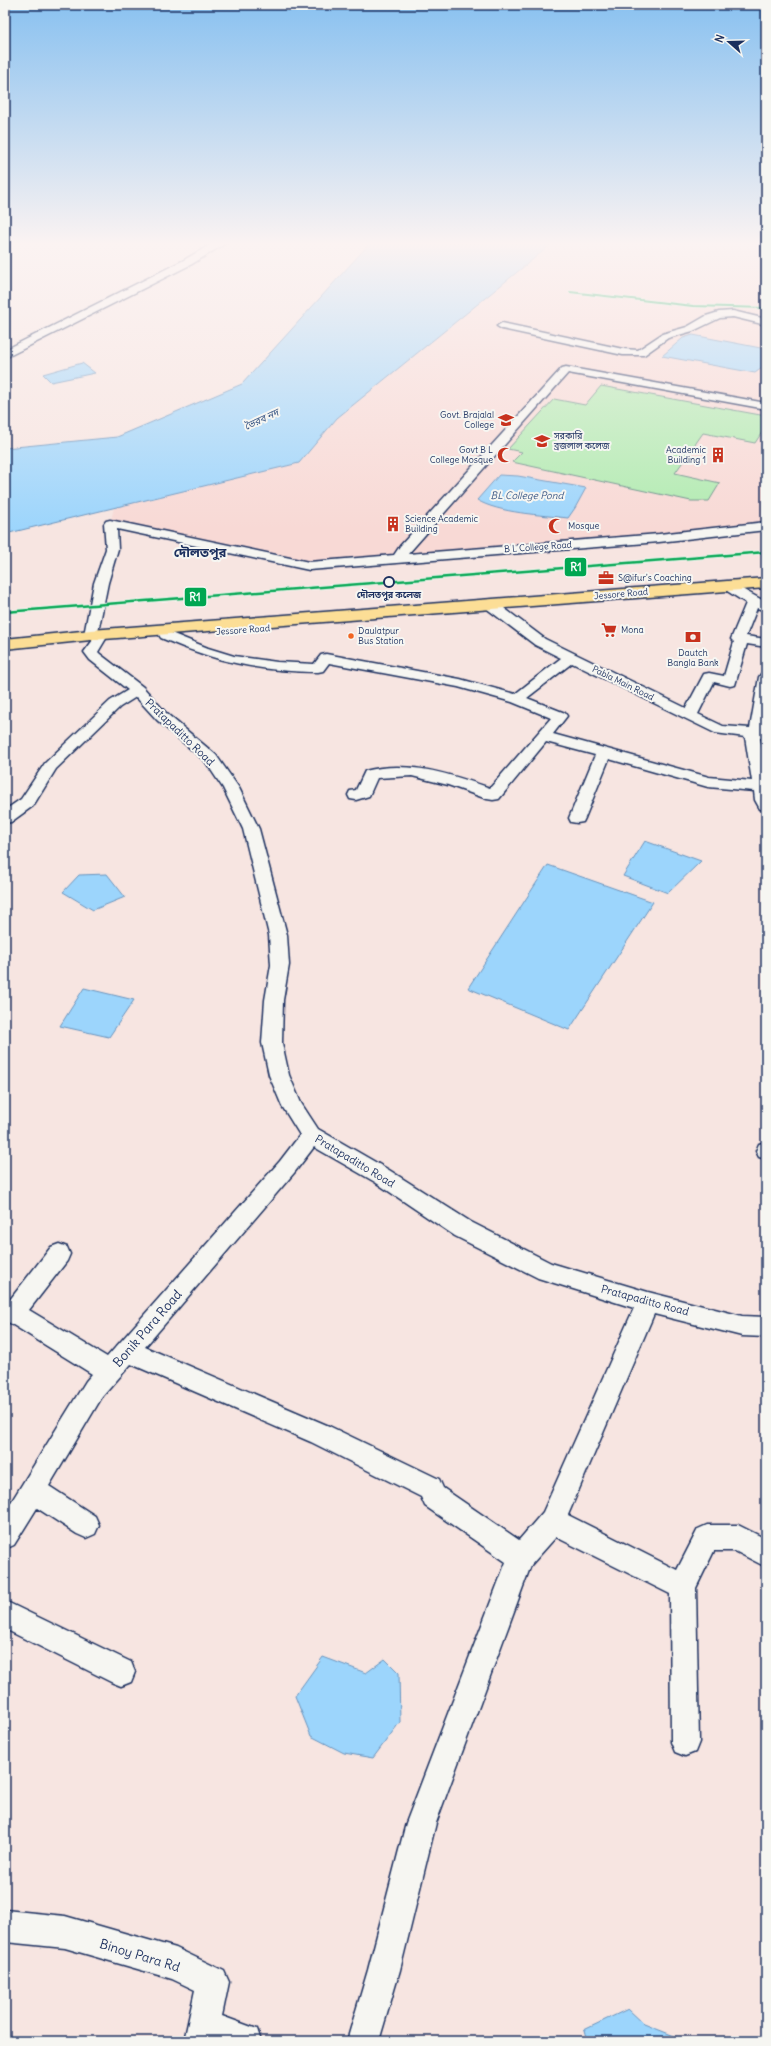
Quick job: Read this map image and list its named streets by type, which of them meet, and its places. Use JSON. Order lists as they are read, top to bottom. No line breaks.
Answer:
{"streets":{"highway":["Jessore Road"],"street":["B L College Road","Pabla Main Road","Pratapaditto Road","Bonik Para Road","Binoy Para Rd"]},"crossings":[["B L College Road","Jessore Road"],["B L College Road","Pratapaditto Road"],["Jessore Road","Pabla Main Road"],["Jessore Road","Pratapaditto Road"],["Pratapaditto Road","Bonik Para Road"]],"districts":["দৌলতপুর"],"water":["ভৈরব নদ","BL College Pond"],"places":{"school or university":["Govt. Brajalal College","সরকারি ব্রজলাল কলেজ"],"mosque":["Govt B L College Mosque","Mosque"],"building":["Academic Building 1","Science Academic Building"],"office":["S@ifur's Coaching"],"other":["দৌলতপুর কলেজ","Daulatpur Bus Station"],"supermarket":["Mona"],"bank":["Dautch Bangla Bank"]},"lines":["transit line R1"],"north":"left"}
